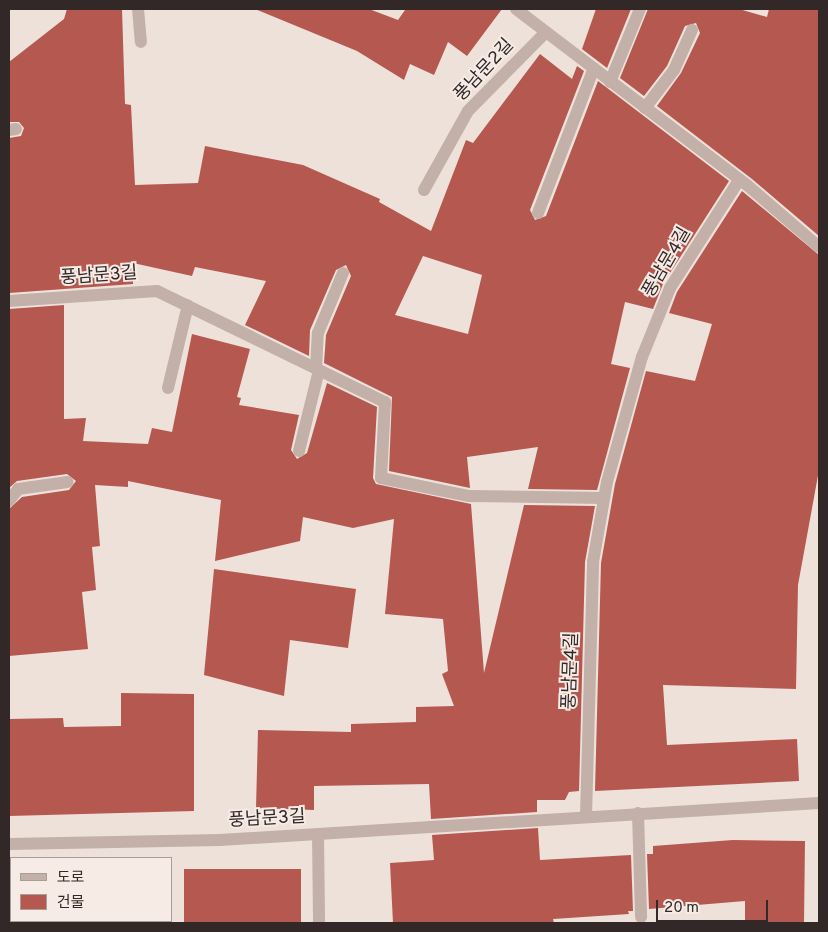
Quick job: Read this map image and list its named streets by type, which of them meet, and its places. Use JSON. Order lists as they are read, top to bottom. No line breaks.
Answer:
{"streets":{"street":["풍남문2길","풍남문4길","풍남문3길"]},"crossings":[["풍남문4길","풍남문3길"]],"legend":["도로","건물"],"scale_bar":"20 m"}
